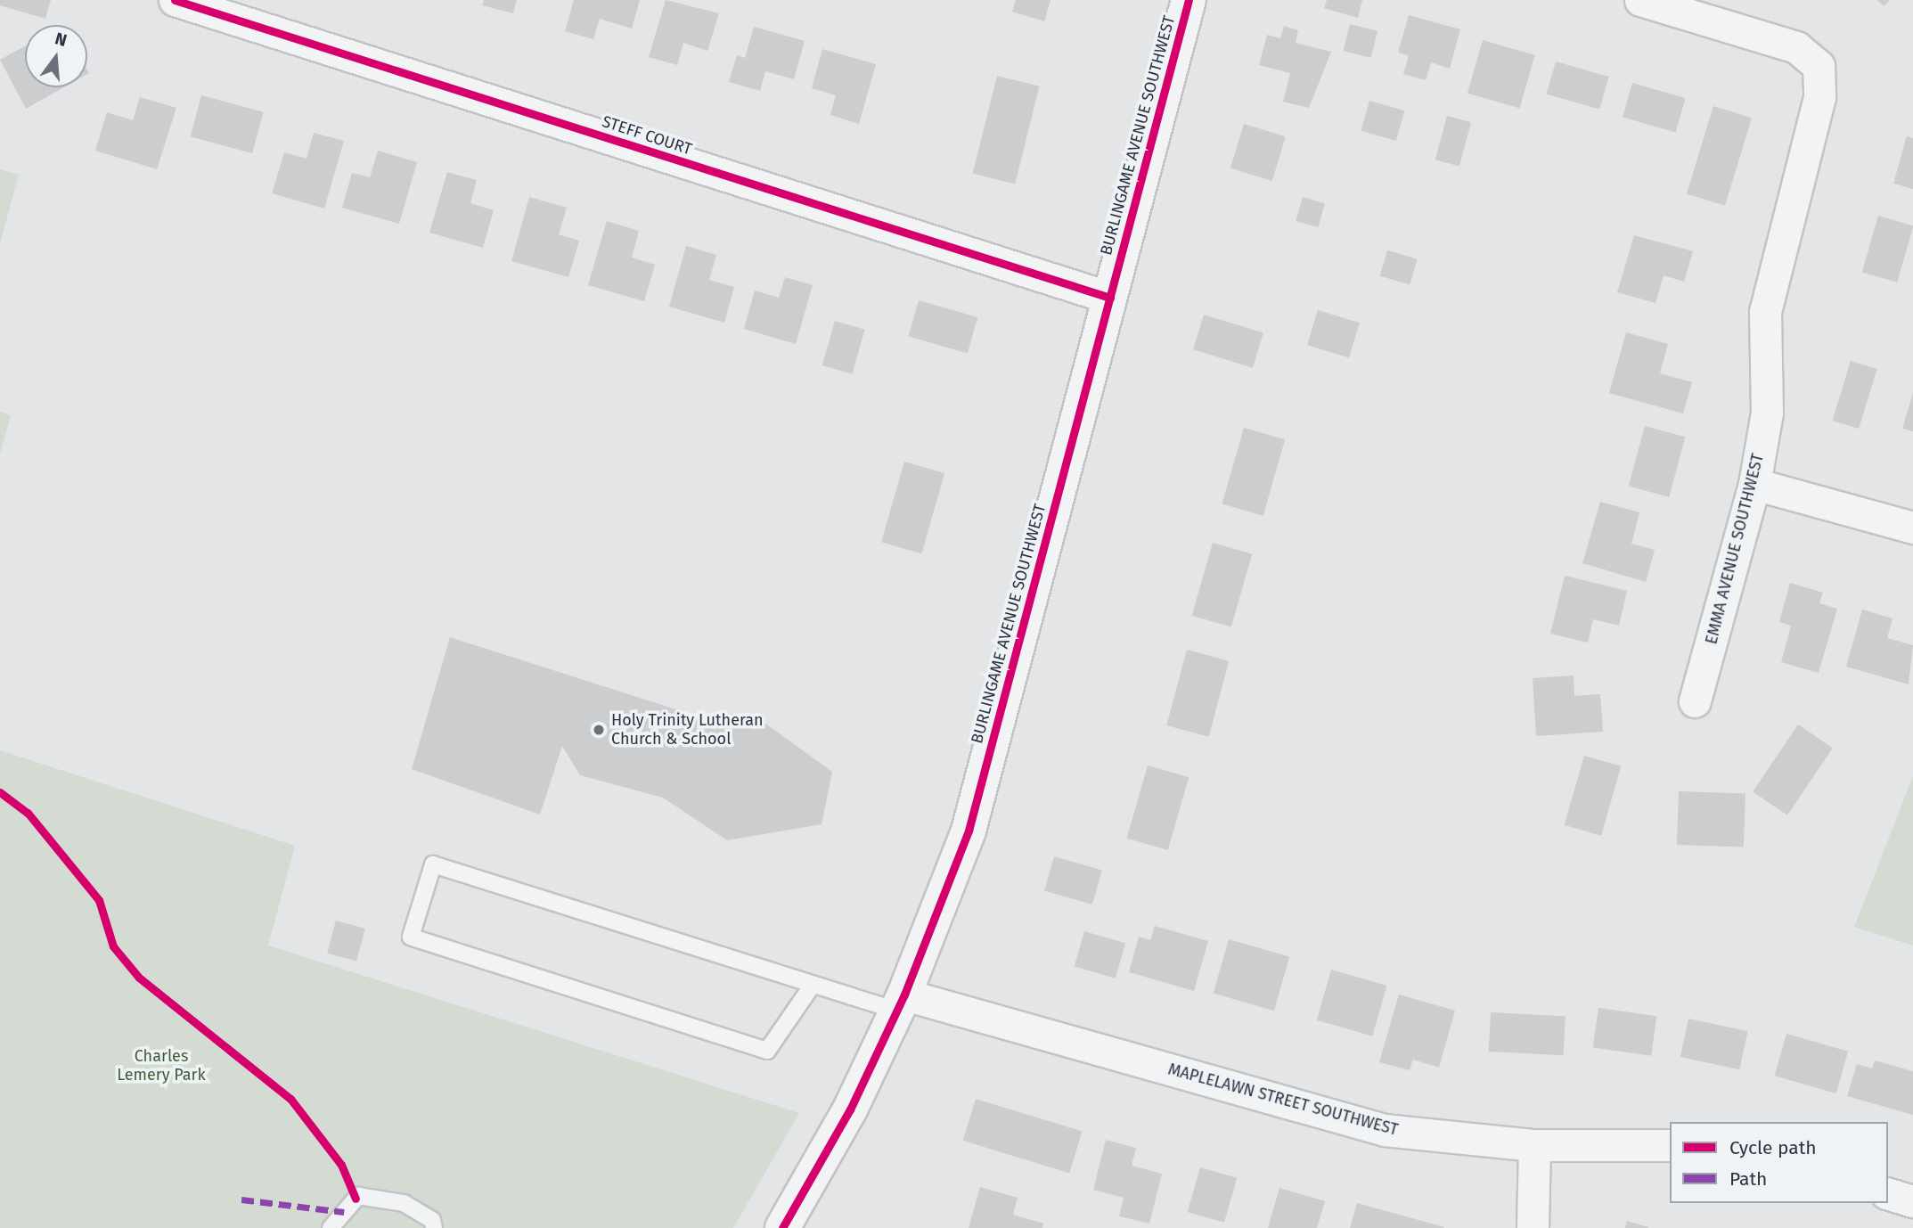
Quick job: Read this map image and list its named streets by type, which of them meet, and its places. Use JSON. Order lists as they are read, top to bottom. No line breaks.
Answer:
{"streets":{"street":["STEFF COURT","BURLINGAME AVENUE SOUTHWEST","EMMA AVENUE SOUTHWEST","MAPLELAWN STREET SOUTHWEST"]},"crossings":[["STEFF COURT","BURLINGAME AVENUE SOUTHWEST"],["BURLINGAME AVENUE SOUTHWEST","MAPLELAWN STREET SOUTHWEST"]],"parks":["Charles Lemery Park"],"places":["Holy Trinity Lutheran Church & School"],"legend":["Cycle path","Path"],"north":"top"}
